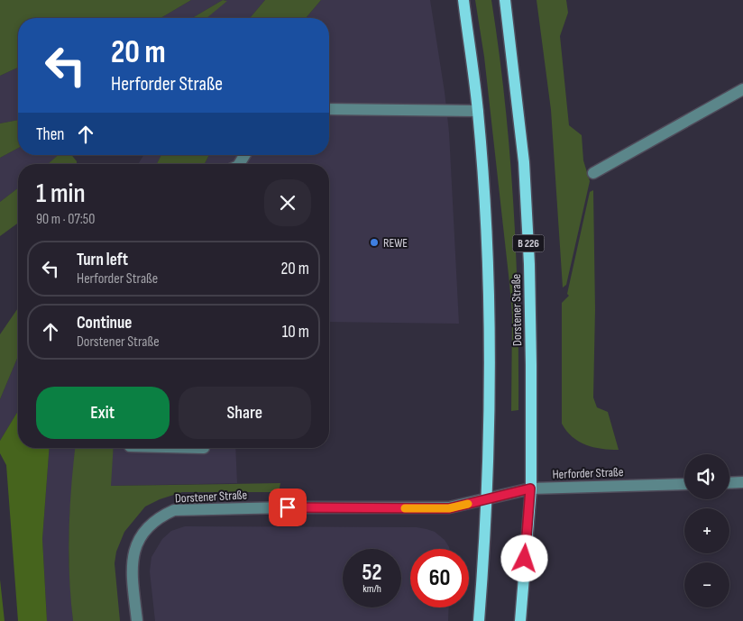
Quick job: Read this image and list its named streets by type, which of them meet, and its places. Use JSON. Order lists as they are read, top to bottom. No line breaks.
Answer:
{"streets":{"main road":["B 226","Dorstener Straße"],"street":["Herforder Straße"]},"crossings":[["Dorstener Straße","Herforder Straße"]],"places":["REWE"],"page":{"turn":["20 m","Herforder Straße"],"then":"Then","heading":["1 min","90 m · 07:50"],"list":[{"name":"Turn left","note":"Herforder Straße","value":"20 m"},{"name":"Continue","note":"Dorstener Straße","value":"10 m"}],"buttons":["Exit","Share"],"map_buttons":["+","−"],"speed":"52 km/h","limit":"60"}}
